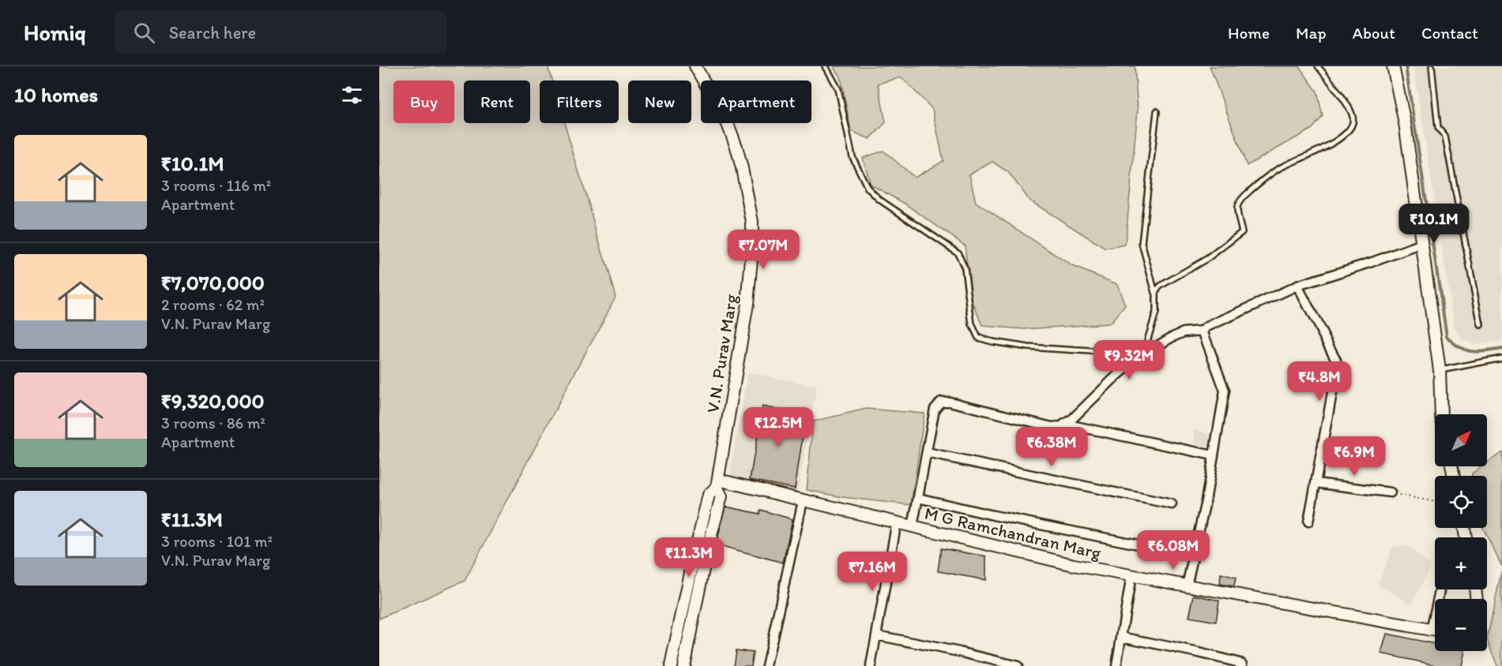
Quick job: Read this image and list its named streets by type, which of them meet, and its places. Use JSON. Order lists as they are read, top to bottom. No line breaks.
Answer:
{"streets":{"street":["V.N. Purav Marg","M G Ramchandran Marg"]},"crossings":[["V.N. Purav Marg","M G Ramchandran Marg"]],"north":"top right","page":{"header":"Homiq","search":"Search here","nav":["Home","Map","About","Contact"],"heading":"10 homes","chip":["Buy","Rent","Filters","New","Apartment"],"list":[{"name":"₹10.1M","note":"3 rooms · 116 m² · Apartment"},{"name":"₹7,070,000","note":"2 rooms · 62 m² · V.N. Purav Marg"},{"name":"₹9,320,000","note":"3 rooms · 86 m² · Apartment"},{"name":"₹11.3M","note":"3 rooms · 101 m² · V.N. Purav Marg"}],"price":["₹10.1M","₹7.07M","₹9.32M","₹4.8M","₹12.5M","₹6.38M","₹6.9M","₹6.08M","₹11.3M","₹7.16M"],"map_buttons":["+","−"]}}
